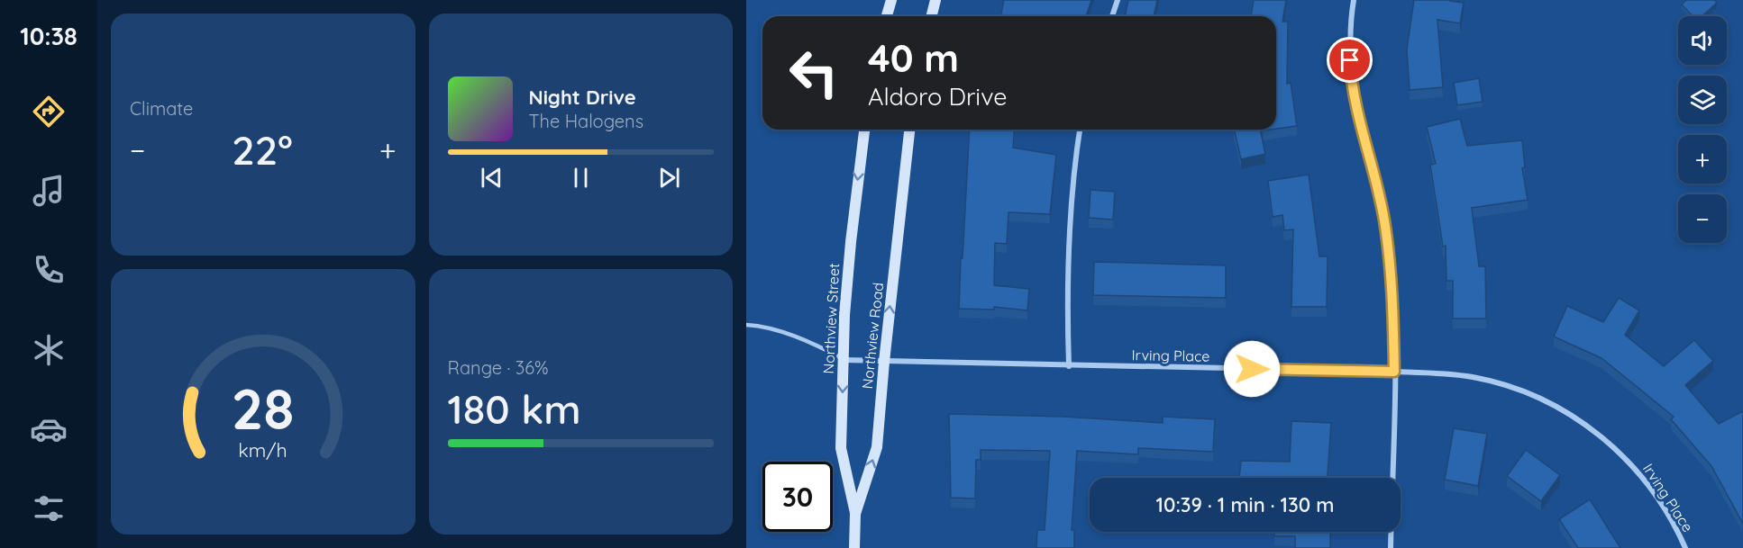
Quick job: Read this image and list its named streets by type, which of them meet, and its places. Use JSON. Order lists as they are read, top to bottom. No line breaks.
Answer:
{"streets":{"street":["Northview Street","Northview Road","Irving Place"]},"crossings":[["Northview Street","Northview Road"],["Northview Street","Irving Place"],["Northview Road","Irving Place"]],"one_way":["Northview Street","Northview Road"],"page":{"tabs":"10:38","tile":["Climate",["Range · 36%","180 km"]],"map_buttons":["+","−"],"turn":["40 m","Aldoro Drive"],"song":["Night Drive","The Halogens"],"heat":["−","22°","+"],"limit":"30","trip":"10:39 · 1 min · 130 m","gauge":["28","km/h"]}}
